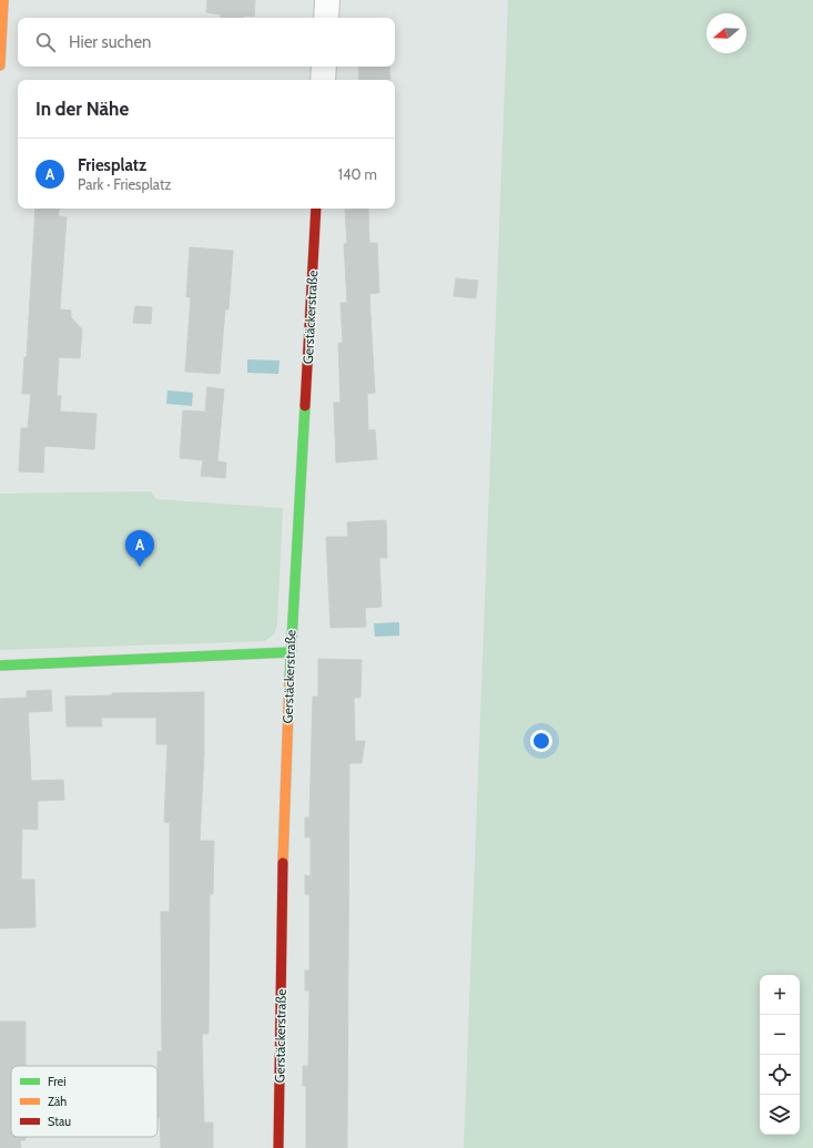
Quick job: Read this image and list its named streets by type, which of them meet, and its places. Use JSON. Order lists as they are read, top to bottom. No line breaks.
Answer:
{"streets":{"street":["Gerstäckerstraße"]},"legend":["Frei","Zäh","Stau"],"north":"left","page":{"search":"Hier suchen","heading":"In der Nähe","list":[{"mark":"A","name":"Friesplatz","note":"Park · Friesplatz","value":"140 m"}],"pins":"A","map_buttons":["+","−"]}}
